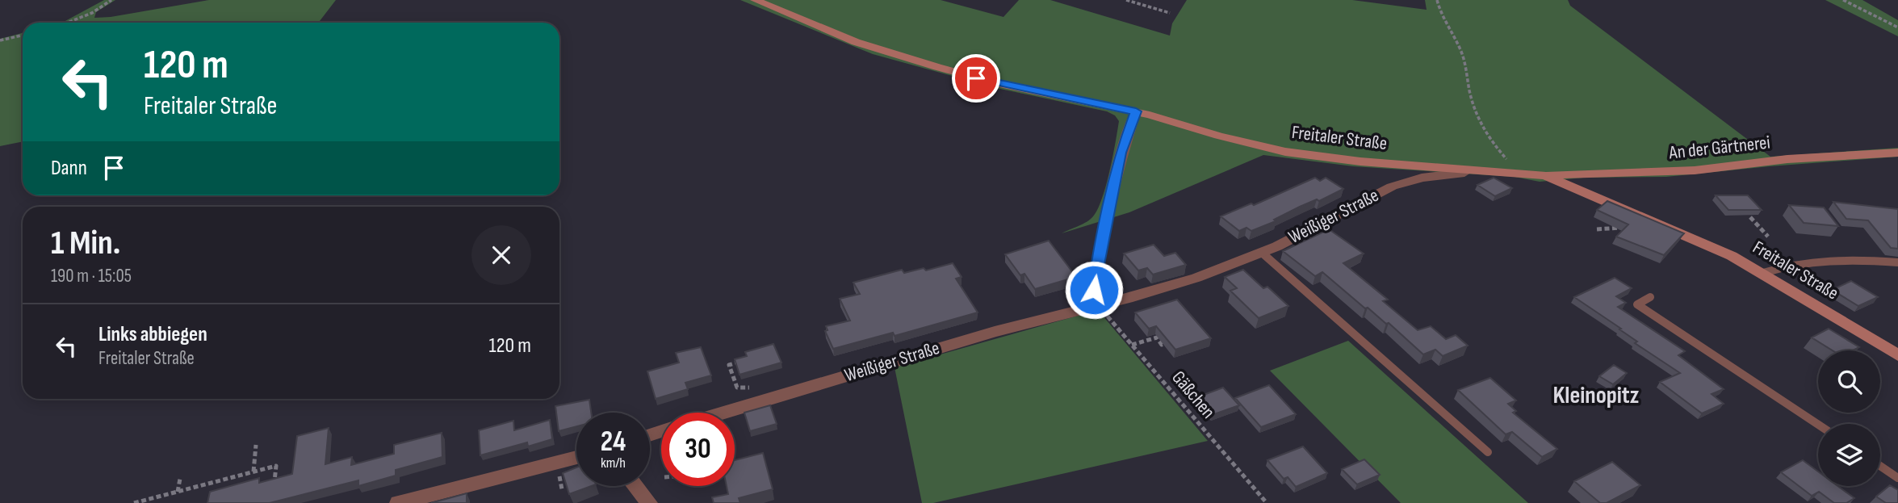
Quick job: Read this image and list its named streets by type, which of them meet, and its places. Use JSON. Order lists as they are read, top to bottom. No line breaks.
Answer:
{"streets":{"street":["Freitaler Straße","An der Gärtnerei","Weißiger Straße"],"path":["Gäßchen"]},"crossings":[["Freitaler Straße","An der Gärtnerei"],["Freitaler Straße","Weißiger Straße"],["Weißiger Straße","Gäßchen"]],"districts":["Kleinopitz"],"page":{"turn":["120 m","Freitaler Straße"],"then":"Dann","heading":["1 Min.","190 m · 15:05"],"list":[{"name":"Links abbiegen","note":"Freitaler Straße","value":"120 m"}],"speed":"24 km/h","limit":"30"}}
